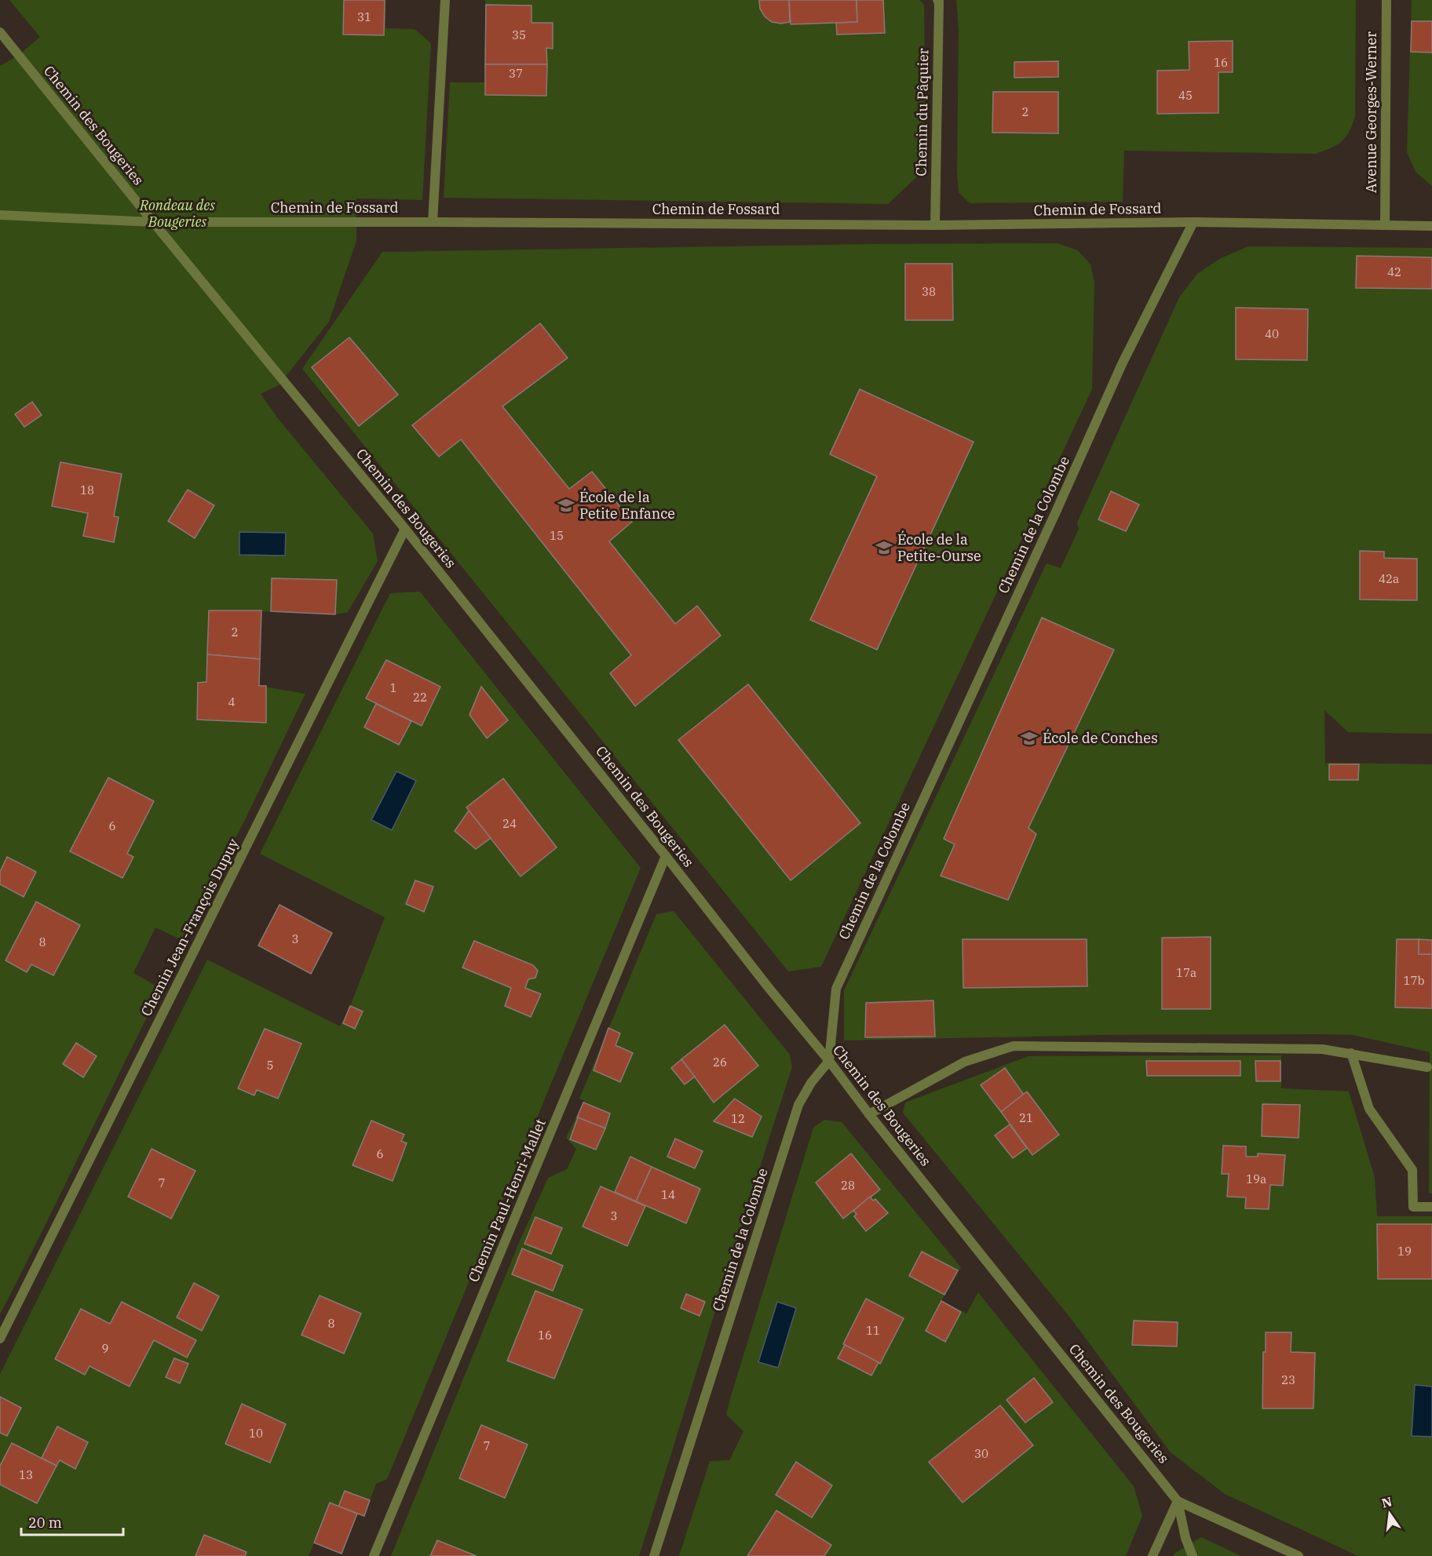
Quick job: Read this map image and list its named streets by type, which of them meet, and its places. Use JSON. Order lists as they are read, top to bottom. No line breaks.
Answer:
{"streets":{"street":["Chemin du Pâquier","Avenue Georges-Werner","Chemin des Bougeries","Chemin de Fossard","Chemin de la Colombe","Chemin Jean-François Dupuy","Chemin Paul-Henri-Mallet"]},"crossings":[["Chemin du Pâquier","Chemin de Fossard"],["Avenue Georges-Werner","Chemin de Fossard"],["Chemin des Bougeries","Chemin de Fossard"],["Chemin des Bougeries","Chemin de la Colombe"],["Chemin des Bougeries","Chemin Jean-François Dupuy"],["Chemin des Bougeries","Chemin Paul-Henri-Mallet"],["Chemin de Fossard","Chemin de la Colombe"]],"parks":["Rondeau des Bougeries"],"places":{"school or university":["École de la Petite Enfance","École de la Petite-Ourse","École de Conches"]},"house_numbers":["31","35","16","37","45","2","42","38","40","18","15","42a","2","1","22","4","24","6","3","8","17a","17b","26","5","21","12","6","19a","7","28","14","3","19","8","11","16","9","23","10","7","30","13"],"scale_bar":"20 m","north":"top"}
